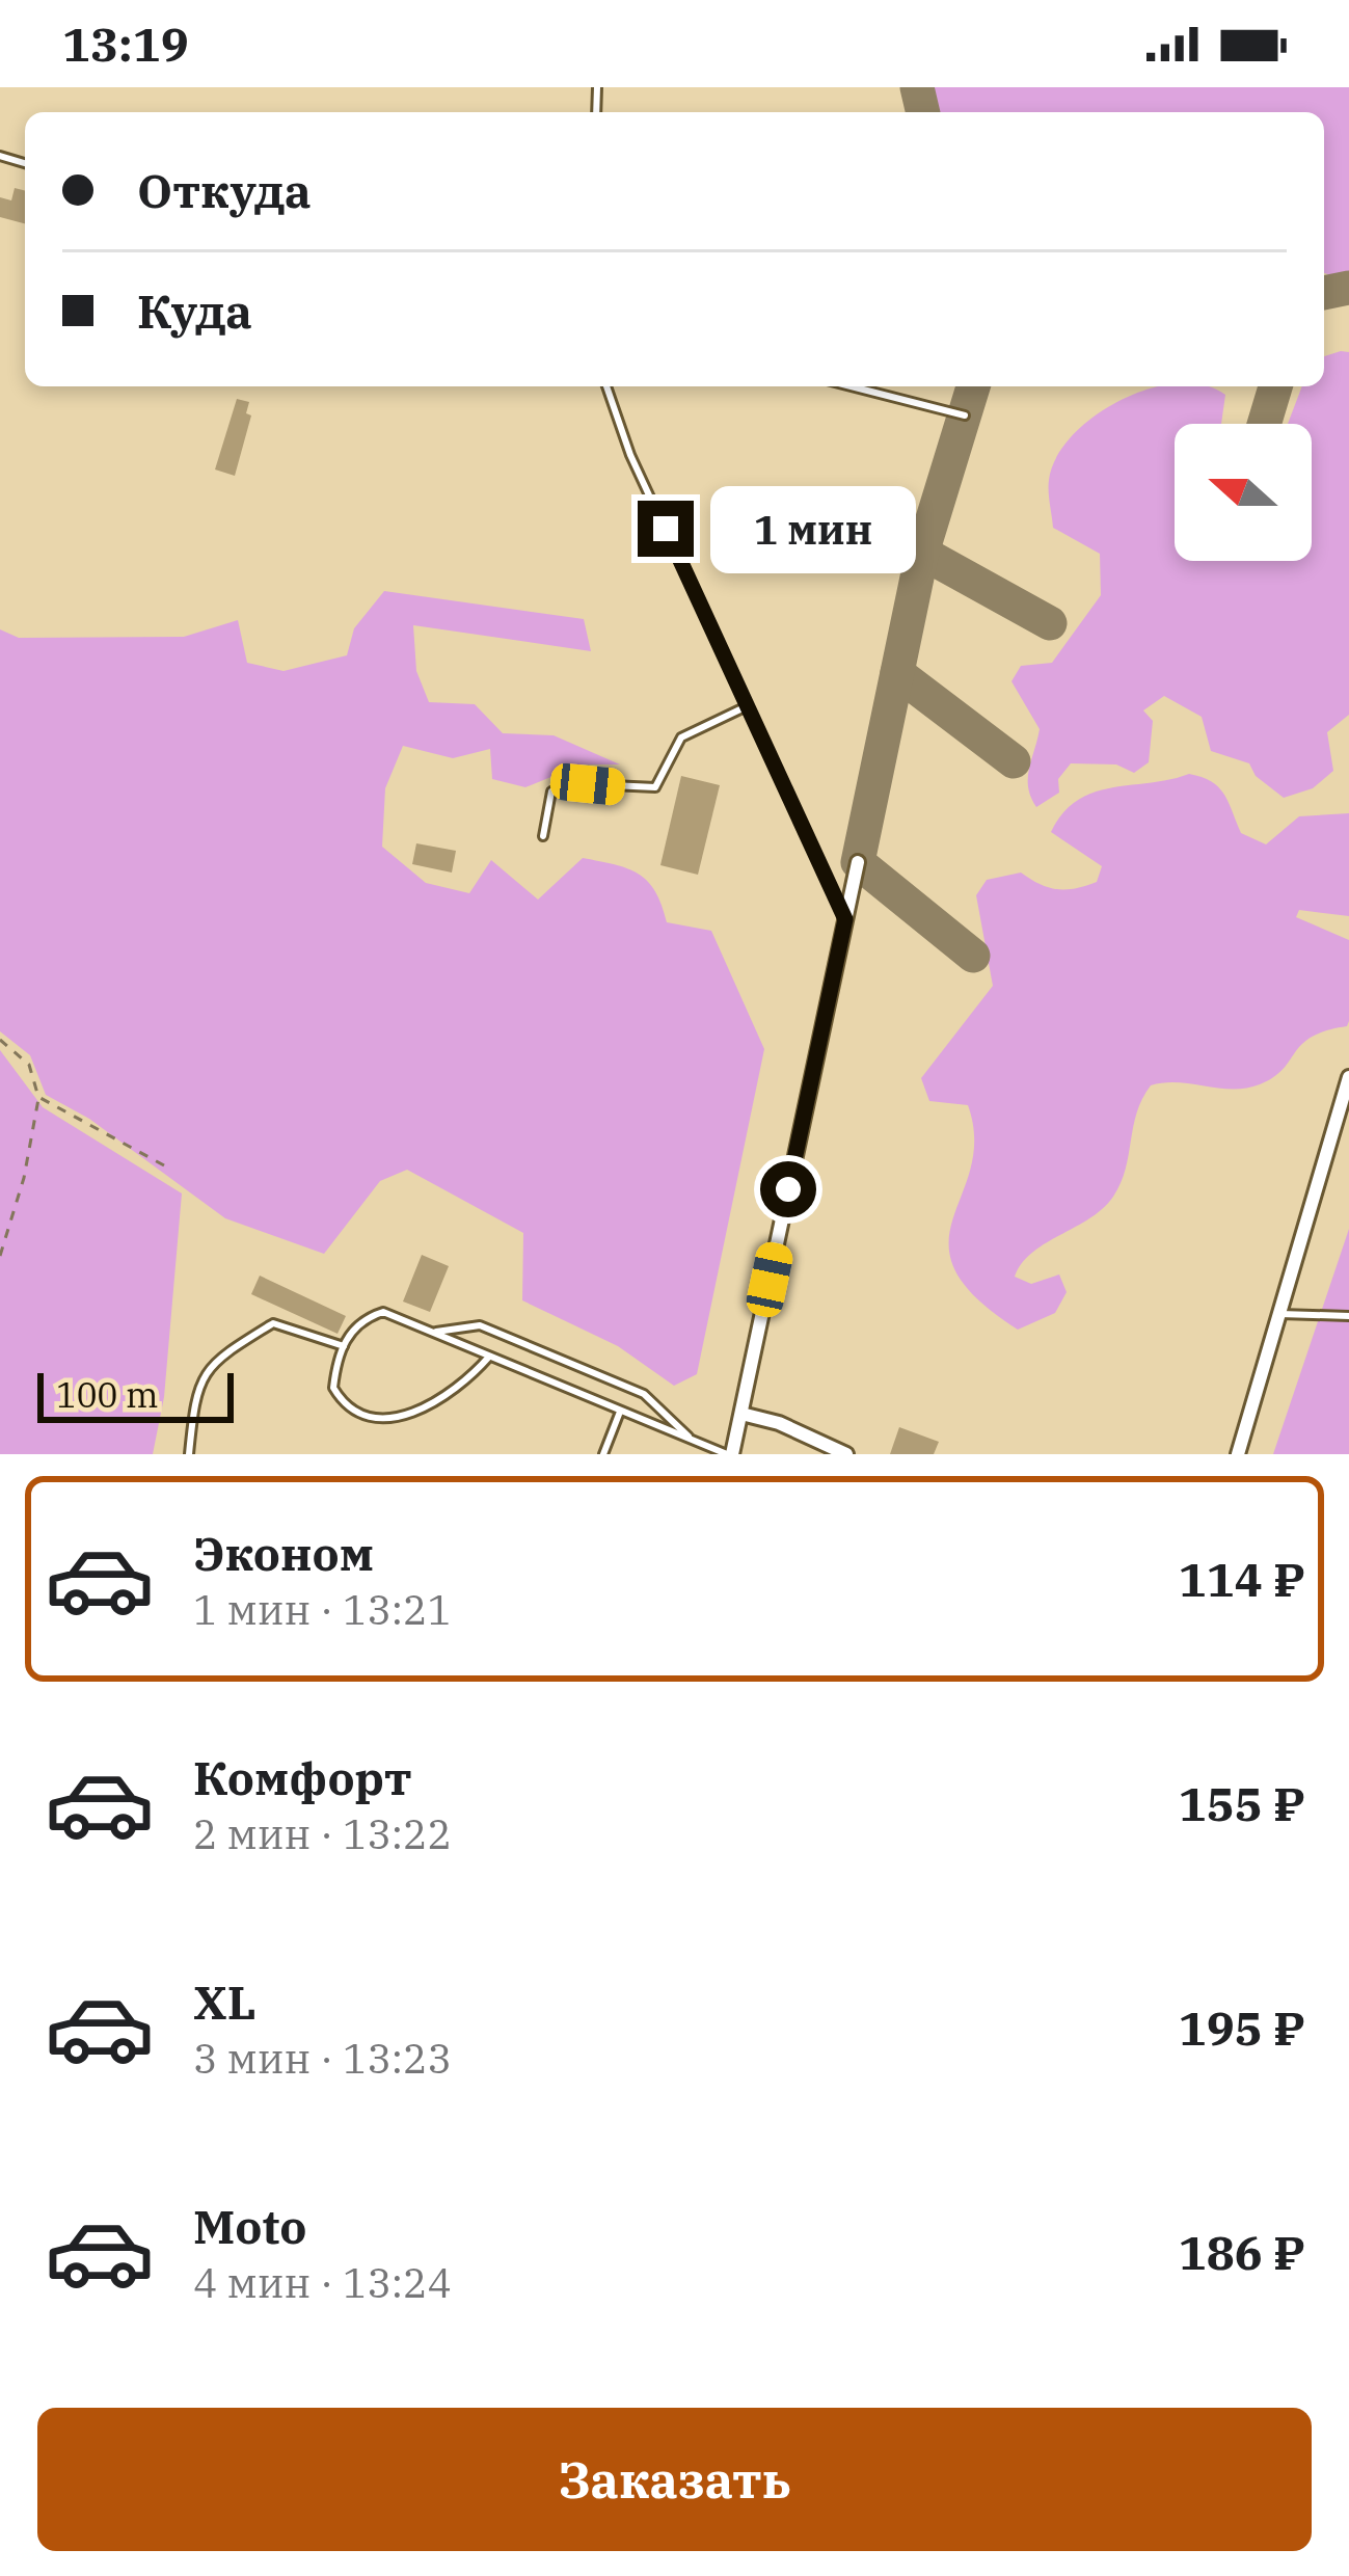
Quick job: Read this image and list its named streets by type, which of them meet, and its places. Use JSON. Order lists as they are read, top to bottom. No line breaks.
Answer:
{"scale_bar":"100 m","north":"left","page":{"status":"13:19","banner":["Откуда","Куда"],"bubble":"1 мин","scale":"100 m","list":[{"name":"Эконом","note":"1 мин · 13:21","value":"114 ₽"},{"name":"Комфорт","note":"2 мин · 13:22","value":"155 ₽"},{"name":"XL","note":"3 мин · 13:23","value":"195 ₽"},{"name":"Moto","note":"4 мин · 13:24","value":"186 ₽"}],"buttons":"Заказать"}}
